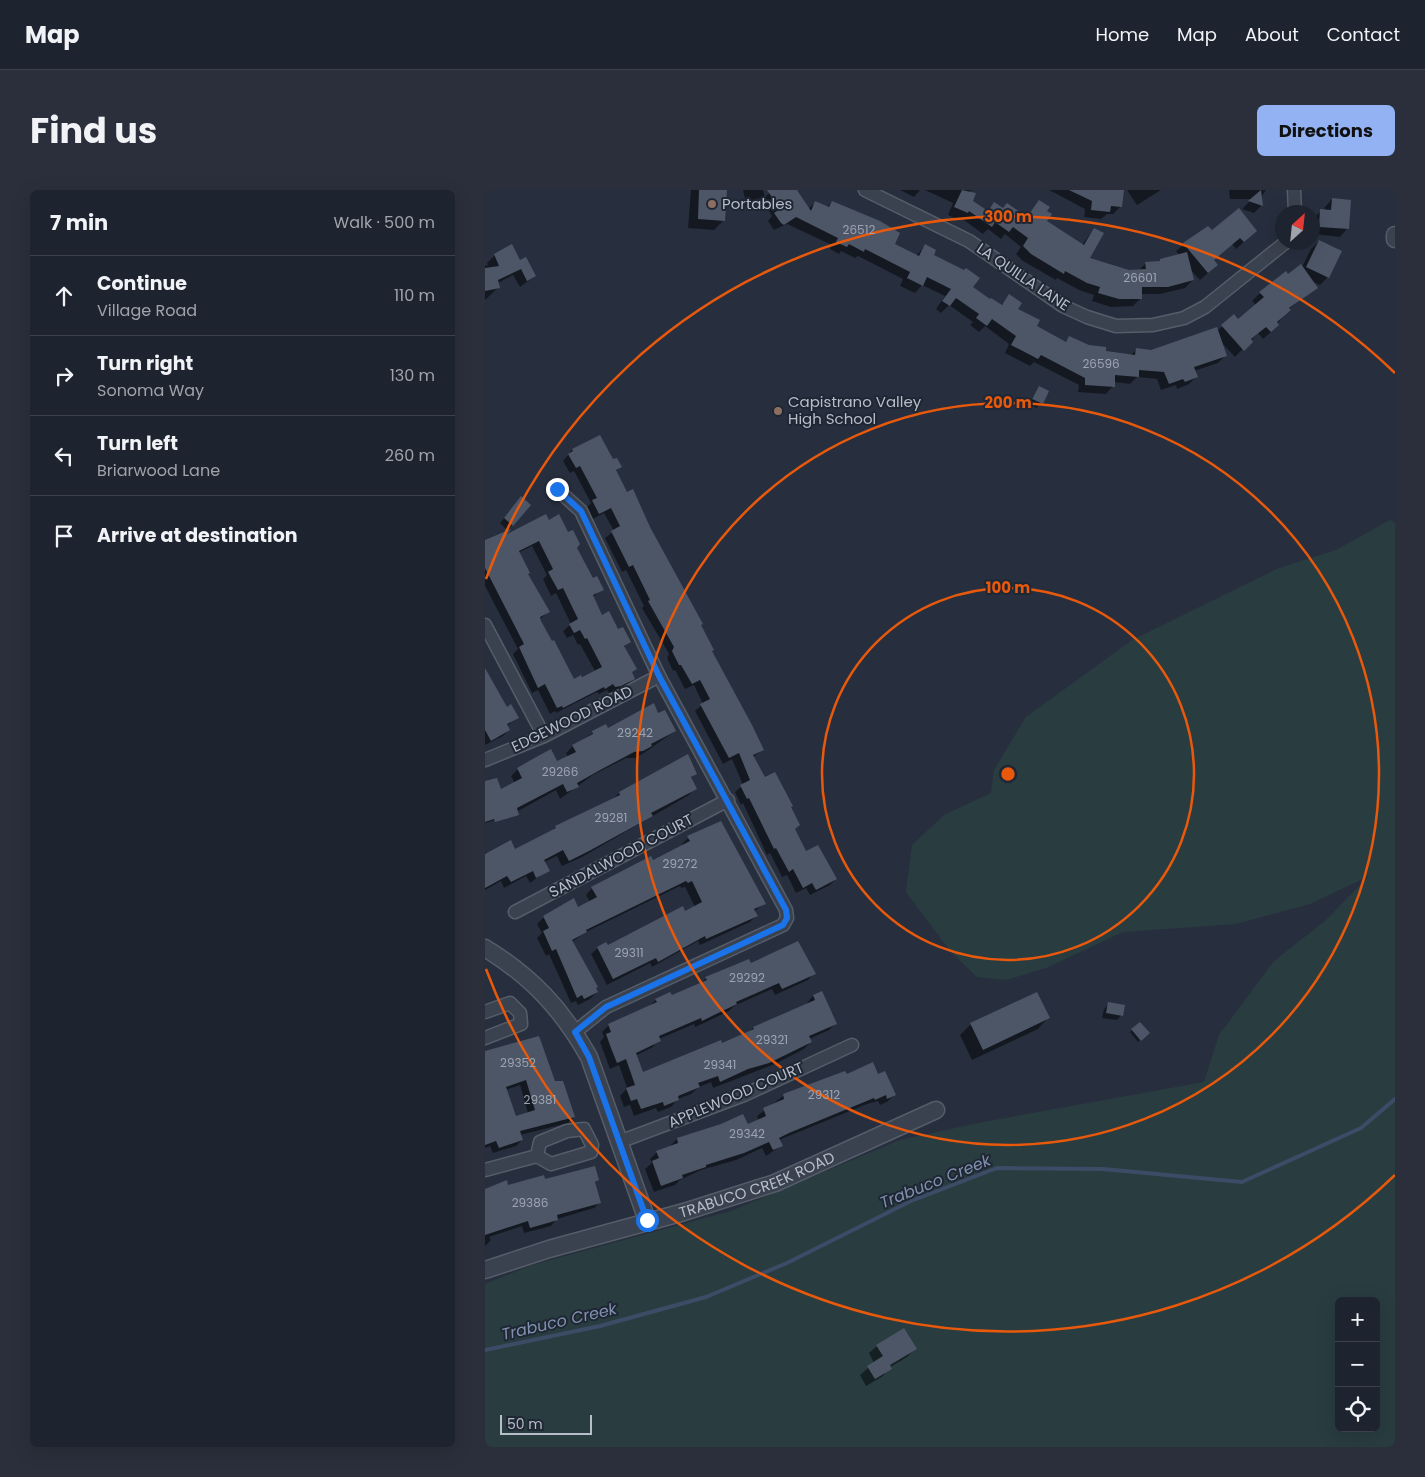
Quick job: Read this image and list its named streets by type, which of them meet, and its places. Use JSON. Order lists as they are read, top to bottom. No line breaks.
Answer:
{"streets":{"street":["LA QUILLA LANE","EDGEWOOD ROAD","SANDALWOOD COURT","APPLEWOOD COURT","TRABUCO CREEK ROAD"]},"water":["Trabuco Creek"],"places":["Portables","Capistrano Valley High School"],"house_numbers":["26512","26601","26596","29242","29266","29281","29272","29311","29292","29321","29352","29341","29312","29381","29342","29386"],"scale_bar":"50 m","north":"top right","page":{"header":"Map","nav":["Home","Map","About","Contact"],"title":"Find us","buttons":"Directions","heading":["7 min","Walk · 500 m"],"list":[["Continue","Village Road","110 m"],["Turn right","Sonoma Way","130 m"],["Turn left","Briarwood Lane","260 m"],"Arrive at destination"],"map_buttons":["+","−"],"scale":"50 m"},"rings":["300 m","200 m","100 m"]}
